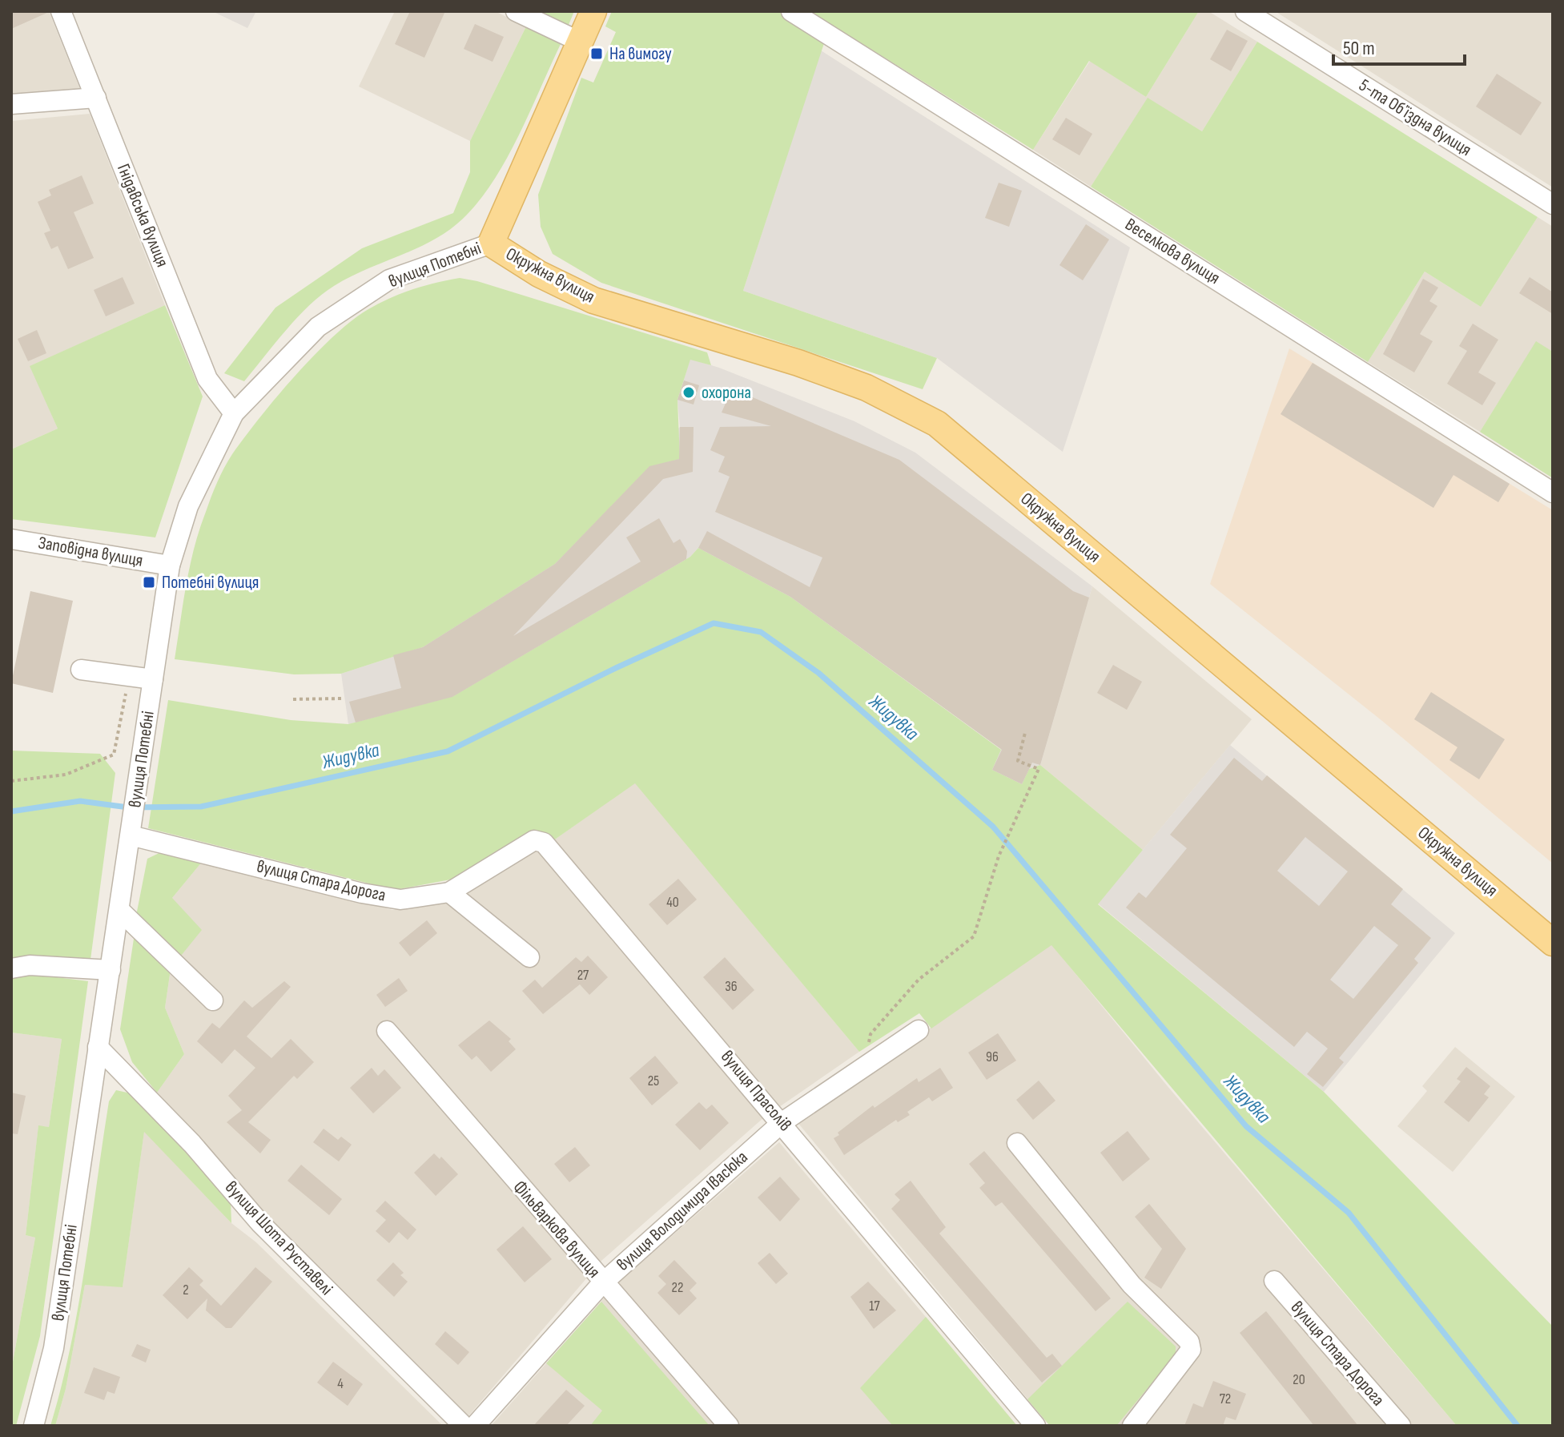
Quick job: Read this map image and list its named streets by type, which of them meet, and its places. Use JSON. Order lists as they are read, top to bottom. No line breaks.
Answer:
{"streets":{"main road":["Окружна вулиця"],"street":["5-та Обʼїздна вулиця","Гнідавська вулиця","Веселкова вулиця","вулиця Потебні","Заповідна вулиця","вулиця Стара Дорога","вулиця Прасолів","вулиця Володимира Івасюка","Фільваркова вулиця","вулиця Шота Руставелі"]},"crossings":[["Гнідавська вулиця","вулиця Потебні"],["вулиця Потебні","Окружна вулиця"],["вулиця Потебні","Заповідна вулиця"],["вулиця Потебні","вулиця Стара Дорога"],["вулиця Потебні","вулиця Шота Руставелі"],["вулиця Стара Дорога","вулиця Прасолів"],["вулиця Прасолів","вулиця Володимира Івасюка"],["вулиця Володимира Івасюка","Фільваркова вулиця"]],"water":["Жидувка"],"places":{"transit":["На вимогу","Потебні вулиця"],"other":["охорона"]},"house_numbers":["40","27","36","96","25","22","2","17","20","4","72"],"scale_bar":"50 m"}
